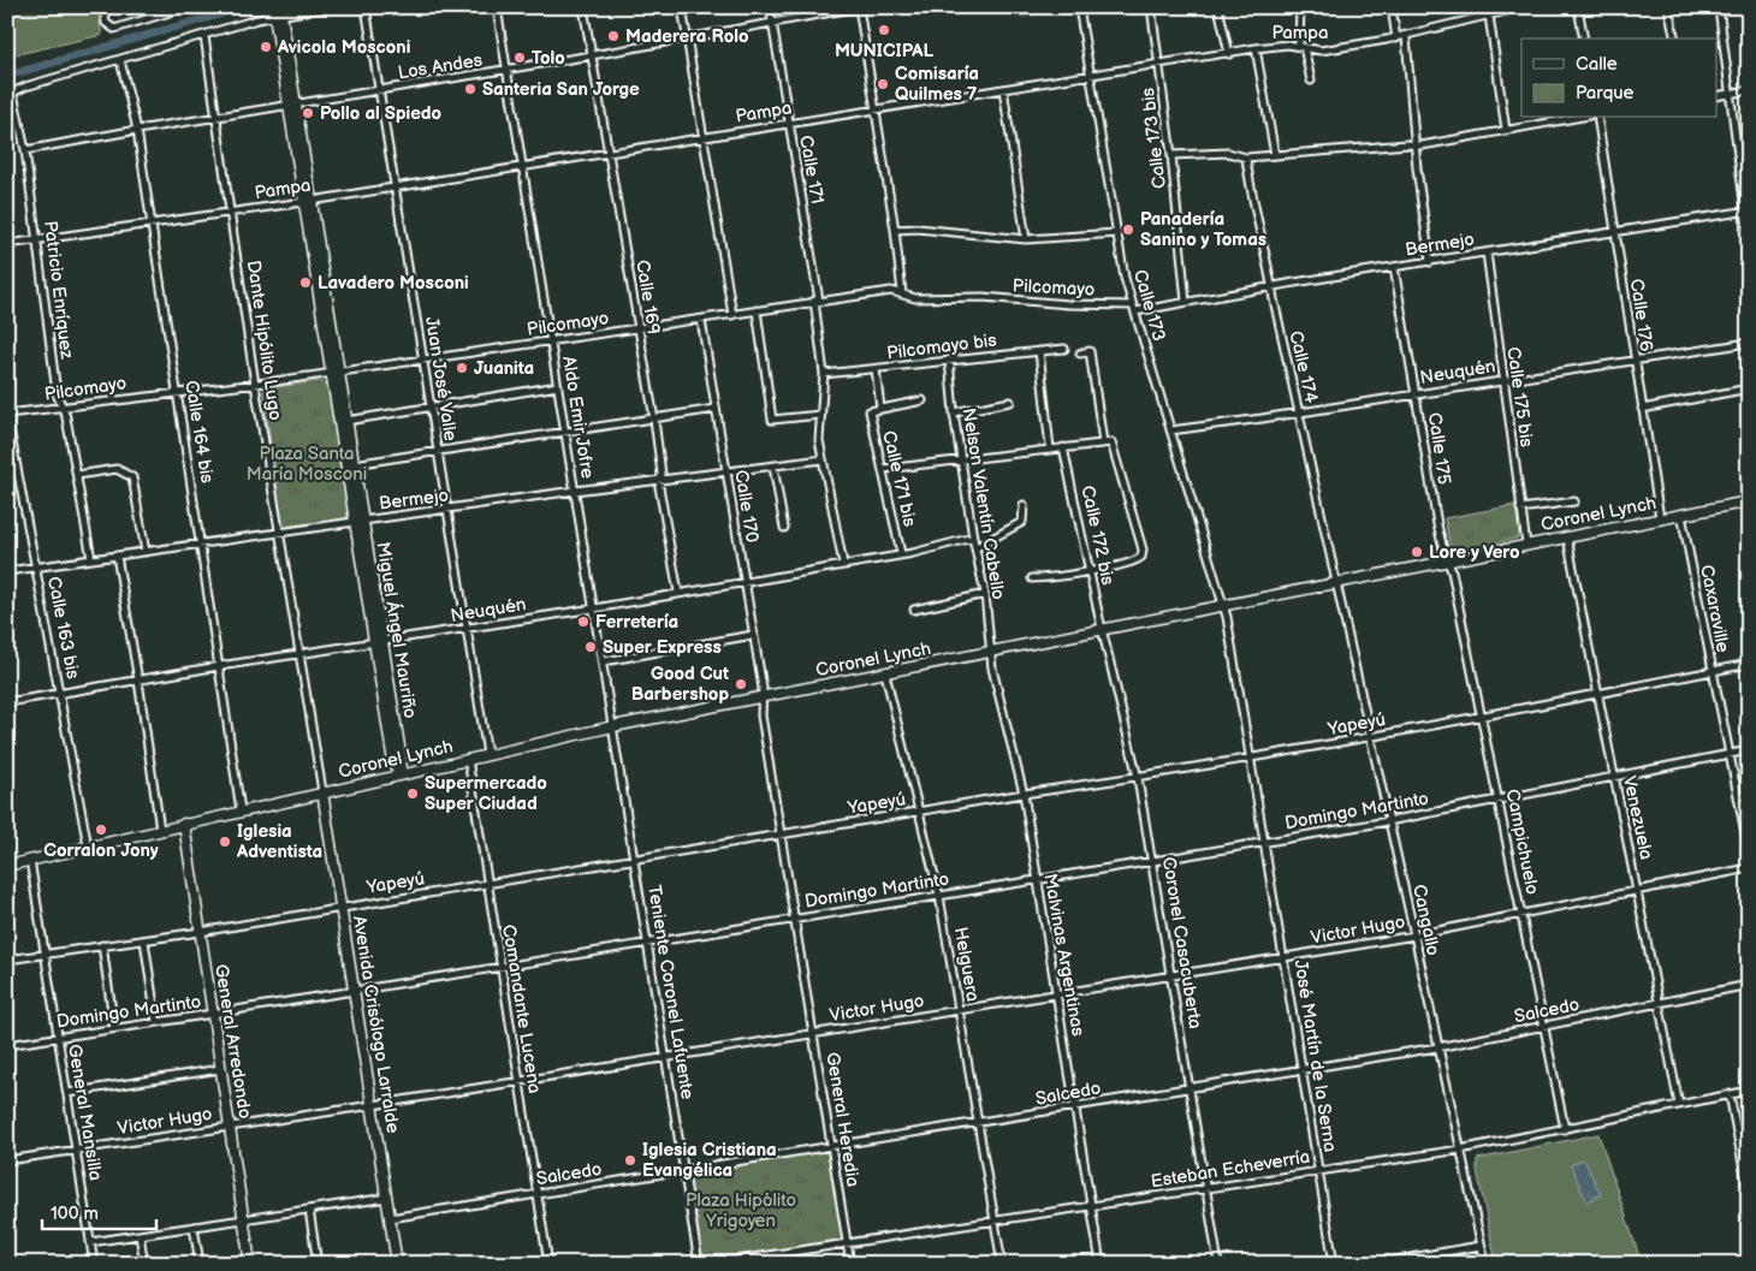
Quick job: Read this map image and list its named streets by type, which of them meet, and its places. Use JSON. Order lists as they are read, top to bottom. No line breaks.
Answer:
{"streets":{"main road":["Coronel Lynch","Miguel Ángel Mauriño","Avenida Crisólogo Larralde","General Arredondo"],"street":["Pampa","Los Andes","Calle 173 bis","Calle 171","Bermejo","Pilcomayo","Patricio Enríquez","Calle 169","Calle 173","Calle 176","Dante Hipólito Lugo","Pilcomayo bis","Calle 174","Neuquén","Juan José Valle","Calle 175 bis","Aldo Emir Jofre","Calle 164 bis","Calle 175","Calle 171 bis","Nelson Valentín Cabello","Calle 170","Calle 172 bis","Caxaraville","Calle 163 bis","Yapeyú","Domingo Martinto","Venezuela","Campichuelo","Cangallo","Victor Hugo","Coronel Casacuberta","Malvinas Argentinas","Helguera","Teniente Coronel Lafuente","Comandante Lucena","Salcedo","José Martín de la Serna","General Mansilla","General Heredia","Esteban Echeverría"]},"crossings":[["Pampa","Calle 173 bis"],["Pampa","Calle 171"],["Pampa","Patricio Enríquez"],["Pampa","Calle 169"],["Pampa","Calle 173"],["Pampa","Dante Hipólito Lugo"],["Pampa","Juan José Valle"],["Pampa","Aldo Emir Jofre"],["Pampa","Calle 164 bis"],["Pampa","Miguel Ángel Mauriño"],["Los Andes","Calle 171"],["Los Andes","Patricio Enríquez"],["Los Andes","Calle 169"],["Los Andes","Dante Hipólito Lugo"],["Los Andes","Juan José Valle"],["Los Andes","Aldo Emir Jofre"],["Los Andes","Calle 164 bis"],["Los Andes","Miguel Ángel Mauriño"],["Calle 173 bis","Bermejo"],["Calle 171","Bermejo"],["Calle 171","Pilcomayo"],["Calle 171","Pilcomayo bis"],["Calle 171","Neuquén"],["Bermejo","Pilcomayo"],["Bermejo","Patricio Enríquez"],["Bermejo","Calle 169"],["Bermejo","Calle 173"],["Bermejo","Calle 176"],["Bermejo","Dante Hipólito Lugo"],["Bermejo","Calle 174"],["Bermejo","Juan José Valle"],["Bermejo","Calle 175 bis"],["Bermejo","Aldo Emir Jofre"],["Bermejo","Calle 164 bis"],["Bermejo","Calle 175"],["Bermejo","Calle 170"],["Bermejo","Calle 163 bis"],["Bermejo","Miguel Ángel Mauriño"],["Pilcomayo","Patricio Enríquez"],["Pilcomayo","Calle 169"],["Pilcomayo","Calle 173"],["Pilcomayo","Dante Hipólito Lugo"],["Pilcomayo","Juan José Valle"],["Pilcomayo","Aldo Emir Jofre"],["Pilcomayo","Calle 164 bis"],["Pilcomayo","Calle 170"],["Pilcomayo","Calle 163 bis"],["Pilcomayo","Miguel Ángel Mauriño"],["Calle 169","Neuquén"],["Calle 173","Neuquén"],["Calle 173","Coronel Lynch"],["Calle 173","José Martín de la Serna"],["Calle 176","Neuquén"],["Calle 176","Coronel Lynch"],["Dante Hipólito Lugo","Neuquén"],["Dante Hipólito Lugo","Coronel Lynch"],["Dante Hipólito Lugo","Avenida Crisólogo Larralde"],["Pilcomayo bis","Calle 171 bis"],["Pilcomayo bis","Nelson Valentín Cabello"],["Calle 174","Neuquén"],["Calle 174","Coronel Lynch"],["Calle 174","Cangallo"],["Neuquén","Juan José Valle"],["Neuquén","Calle 175 bis"],["Neuquén","Aldo Emir Jofre"],["Neuquén","Calle 164 bis"],["Neuquén","Calle 175"],["Neuquén","Calle 171 bis"],["Neuquén","Nelson Valentín Cabello"],["Neuquén","Calle 170"],["Neuquén","Calle 163 bis"],["Neuquén","Miguel Ángel Mauriño"],["Juan José Valle","Coronel Lynch"],["Calle 175 bis","Coronel Lynch"],["Aldo Emir Jofre","Coronel Lynch"],["Aldo Emir Jofre","Teniente Coronel Lafuente"],["Calle 164 bis","Coronel Lynch"],["Calle 175","Coronel Lynch"],["Calle 175","Campichuelo"],["Nelson Valentín Cabello","Coronel Lynch"],["Nelson Valentín Cabello","Malvinas Argentinas"],["Calle 170","Coronel Lynch"],["Calle 170","General Heredia"],["Coronel Lynch","Calle 172 bis"],["Coronel Lynch","Caxaraville"],["Coronel Lynch","Calle 163 bis"],["Coronel Lynch","Miguel Ángel Mauriño"],["Coronel Lynch","Venezuela"],["Coronel Lynch","Campichuelo"],["Coronel Lynch","Cangallo"],["Coronel Lynch","Coronel Casacuberta"],["Coronel Lynch","Malvinas Argentinas"],["Coronel Lynch","Helguera"],["Coronel Lynch","Teniente Coronel Lafuente"],["Coronel Lynch","Comandante Lucena"],["Coronel Lynch","Avenida Crisólogo Larralde"],["Coronel Lynch","General Arredondo"],["Coronel Lynch","José Martín de la Serna"],["Coronel Lynch","General Mansilla"],["Coronel Lynch","General Heredia"],["Calle 172 bis","Coronel Casacuberta"],["Caxaraville","Yapeyú"],["Caxaraville","Domingo Martinto"],["Yapeyú","Venezuela"],["Yapeyú","Campichuelo"],["Yapeyú","Cangallo"],["Yapeyú","Coronel Casacuberta"],["Yapeyú","Malvinas Argentinas"],["Yapeyú","Helguera"],["Yapeyú","Teniente Coronel Lafuente"],["Yapeyú","Comandante Lucena"],["Yapeyú","Avenida Crisólogo Larralde"],["Yapeyú","General Arredondo"],["Yapeyú","José Martín de la Serna"],["Yapeyú","General Mansilla"],["Yapeyú","General Heredia"],["Domingo Martinto","Venezuela"],["Domingo Martinto","Campichuelo"],["Domingo Martinto","Cangallo"],["Domingo Martinto","Coronel Casacuberta"],["Domingo Martinto","Malvinas Argentinas"],["Domingo Martinto","Helguera"],["Domingo Martinto","Teniente Coronel Lafuente"],["Domingo Martinto","Comandante Lucena"],["Domingo Martinto","Avenida Crisólogo Larralde"],["Domingo Martinto","General Arredondo"],["Domingo Martinto","José Martín de la Serna"],["Domingo Martinto","General Mansilla"],["Domingo Martinto","General Heredia"],["Venezuela","Victor Hugo"],["Venezuela","Salcedo"],["Venezuela","Esteban Echeverría"],["Campichuelo","Victor Hugo"],["Campichuelo","Salcedo"],["Campichuelo","Esteban Echeverría"],["Cangallo","Victor Hugo"],["Cangallo","Salcedo"],["Cangallo","Esteban Echeverría"],["Victor Hugo","Coronel Casacuberta"],["Victor Hugo","Malvinas Argentinas"],["Victor Hugo","Helguera"],["Victor Hugo","Teniente Coronel Lafuente"],["Victor Hugo","Comandante Lucena"],["Victor Hugo","Avenida Crisólogo Larralde"],["Victor Hugo","General Arredondo"],["Victor Hugo","José Martín de la Serna"],["Victor Hugo","General Mansilla"],["Victor Hugo","General Heredia"],["Coronel Casacuberta","Salcedo"],["Coronel Casacuberta","Esteban Echeverría"],["Malvinas Argentinas","Salcedo"],["Malvinas Argentinas","Esteban Echeverría"],["Helguera","Salcedo"],["Helguera","Esteban Echeverría"],["Teniente Coronel Lafuente","Salcedo"],["Comandante Lucena","Salcedo"],["Salcedo","Avenida Crisólogo Larralde"],["Salcedo","José Martín de la Serna"],["Salcedo","General Heredia"],["José Martín de la Serna","Esteban Echeverría"],["General Heredia","Esteban Echeverría"]],"parks":["Plaza Santa María Mosconi","Plaza Hipólito Yrigoyen"],"places":["MUNICIPAL","Maderera Rolo","Avicola Mosconi","Tolo","Comisaría Quilmes 7","Santeria San Jorge","Pollo al Spiedo","Panadería Sanino y Tomas","Lavadero Mosconi","Juanita","Lore y Vero","Ferretería","Super Express","Good Cut Barbershop","Supermercado Super Ciudad","Corralon Jony","Iglesia Adventista","Iglesia Cristiana Evangélica"],"legend":["Calle","Parque"],"scale_bar":"100 m"}
